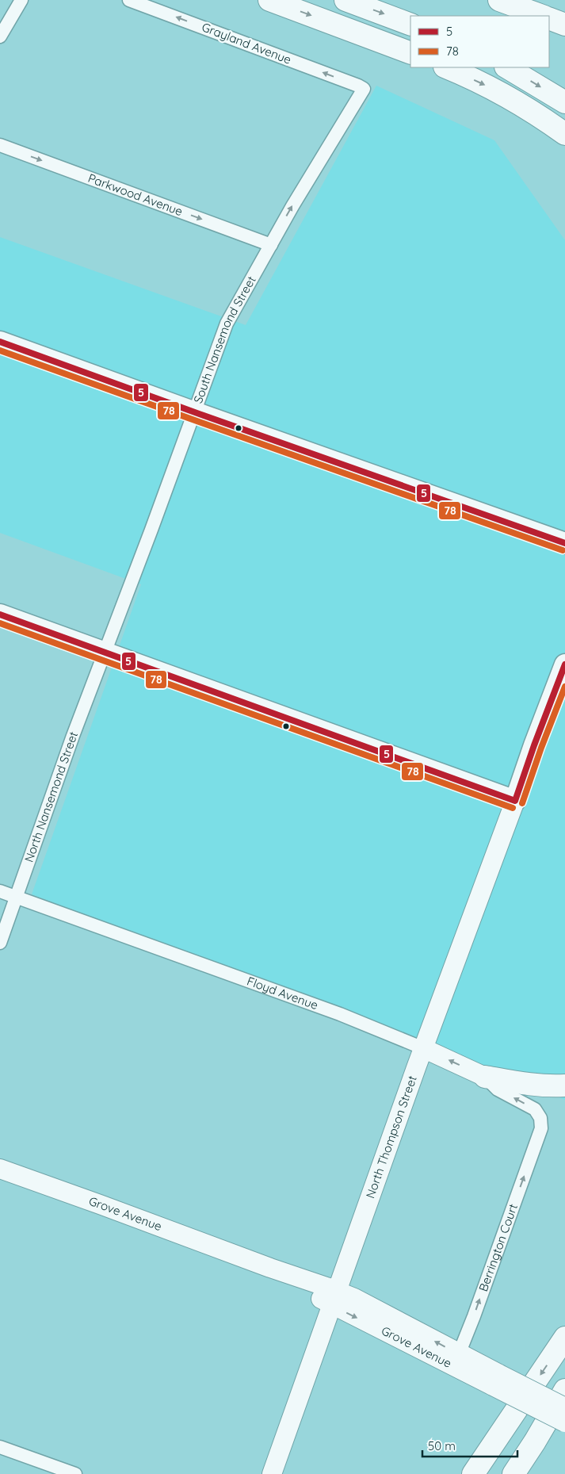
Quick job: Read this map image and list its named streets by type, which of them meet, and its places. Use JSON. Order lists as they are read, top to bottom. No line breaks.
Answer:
{"streets":{"main road":["Floyd Avenue","North Thompson Street","Grove Avenue"],"street":["Grayland Avenue","Parkwood Avenue","South Nansemond Street","North Nansemond Street","Berrington Court"]},"crossings":[["Grayland Avenue","South Nansemond Street"],["Parkwood Avenue","South Nansemond Street"],["South Nansemond Street","North Nansemond Street"],["North Nansemond Street","Floyd Avenue"],["Floyd Avenue","North Thompson Street"],["Floyd Avenue","Berrington Court"],["North Thompson Street","Grove Avenue"],["Grove Avenue","Berrington Court"]],"one_way":["Grayland Avenue","Parkwood Avenue","Berrington Court"],"lines":["transit line 5","transit line 78"],"legend":["5","78"],"scale_bar":"50 m"}
